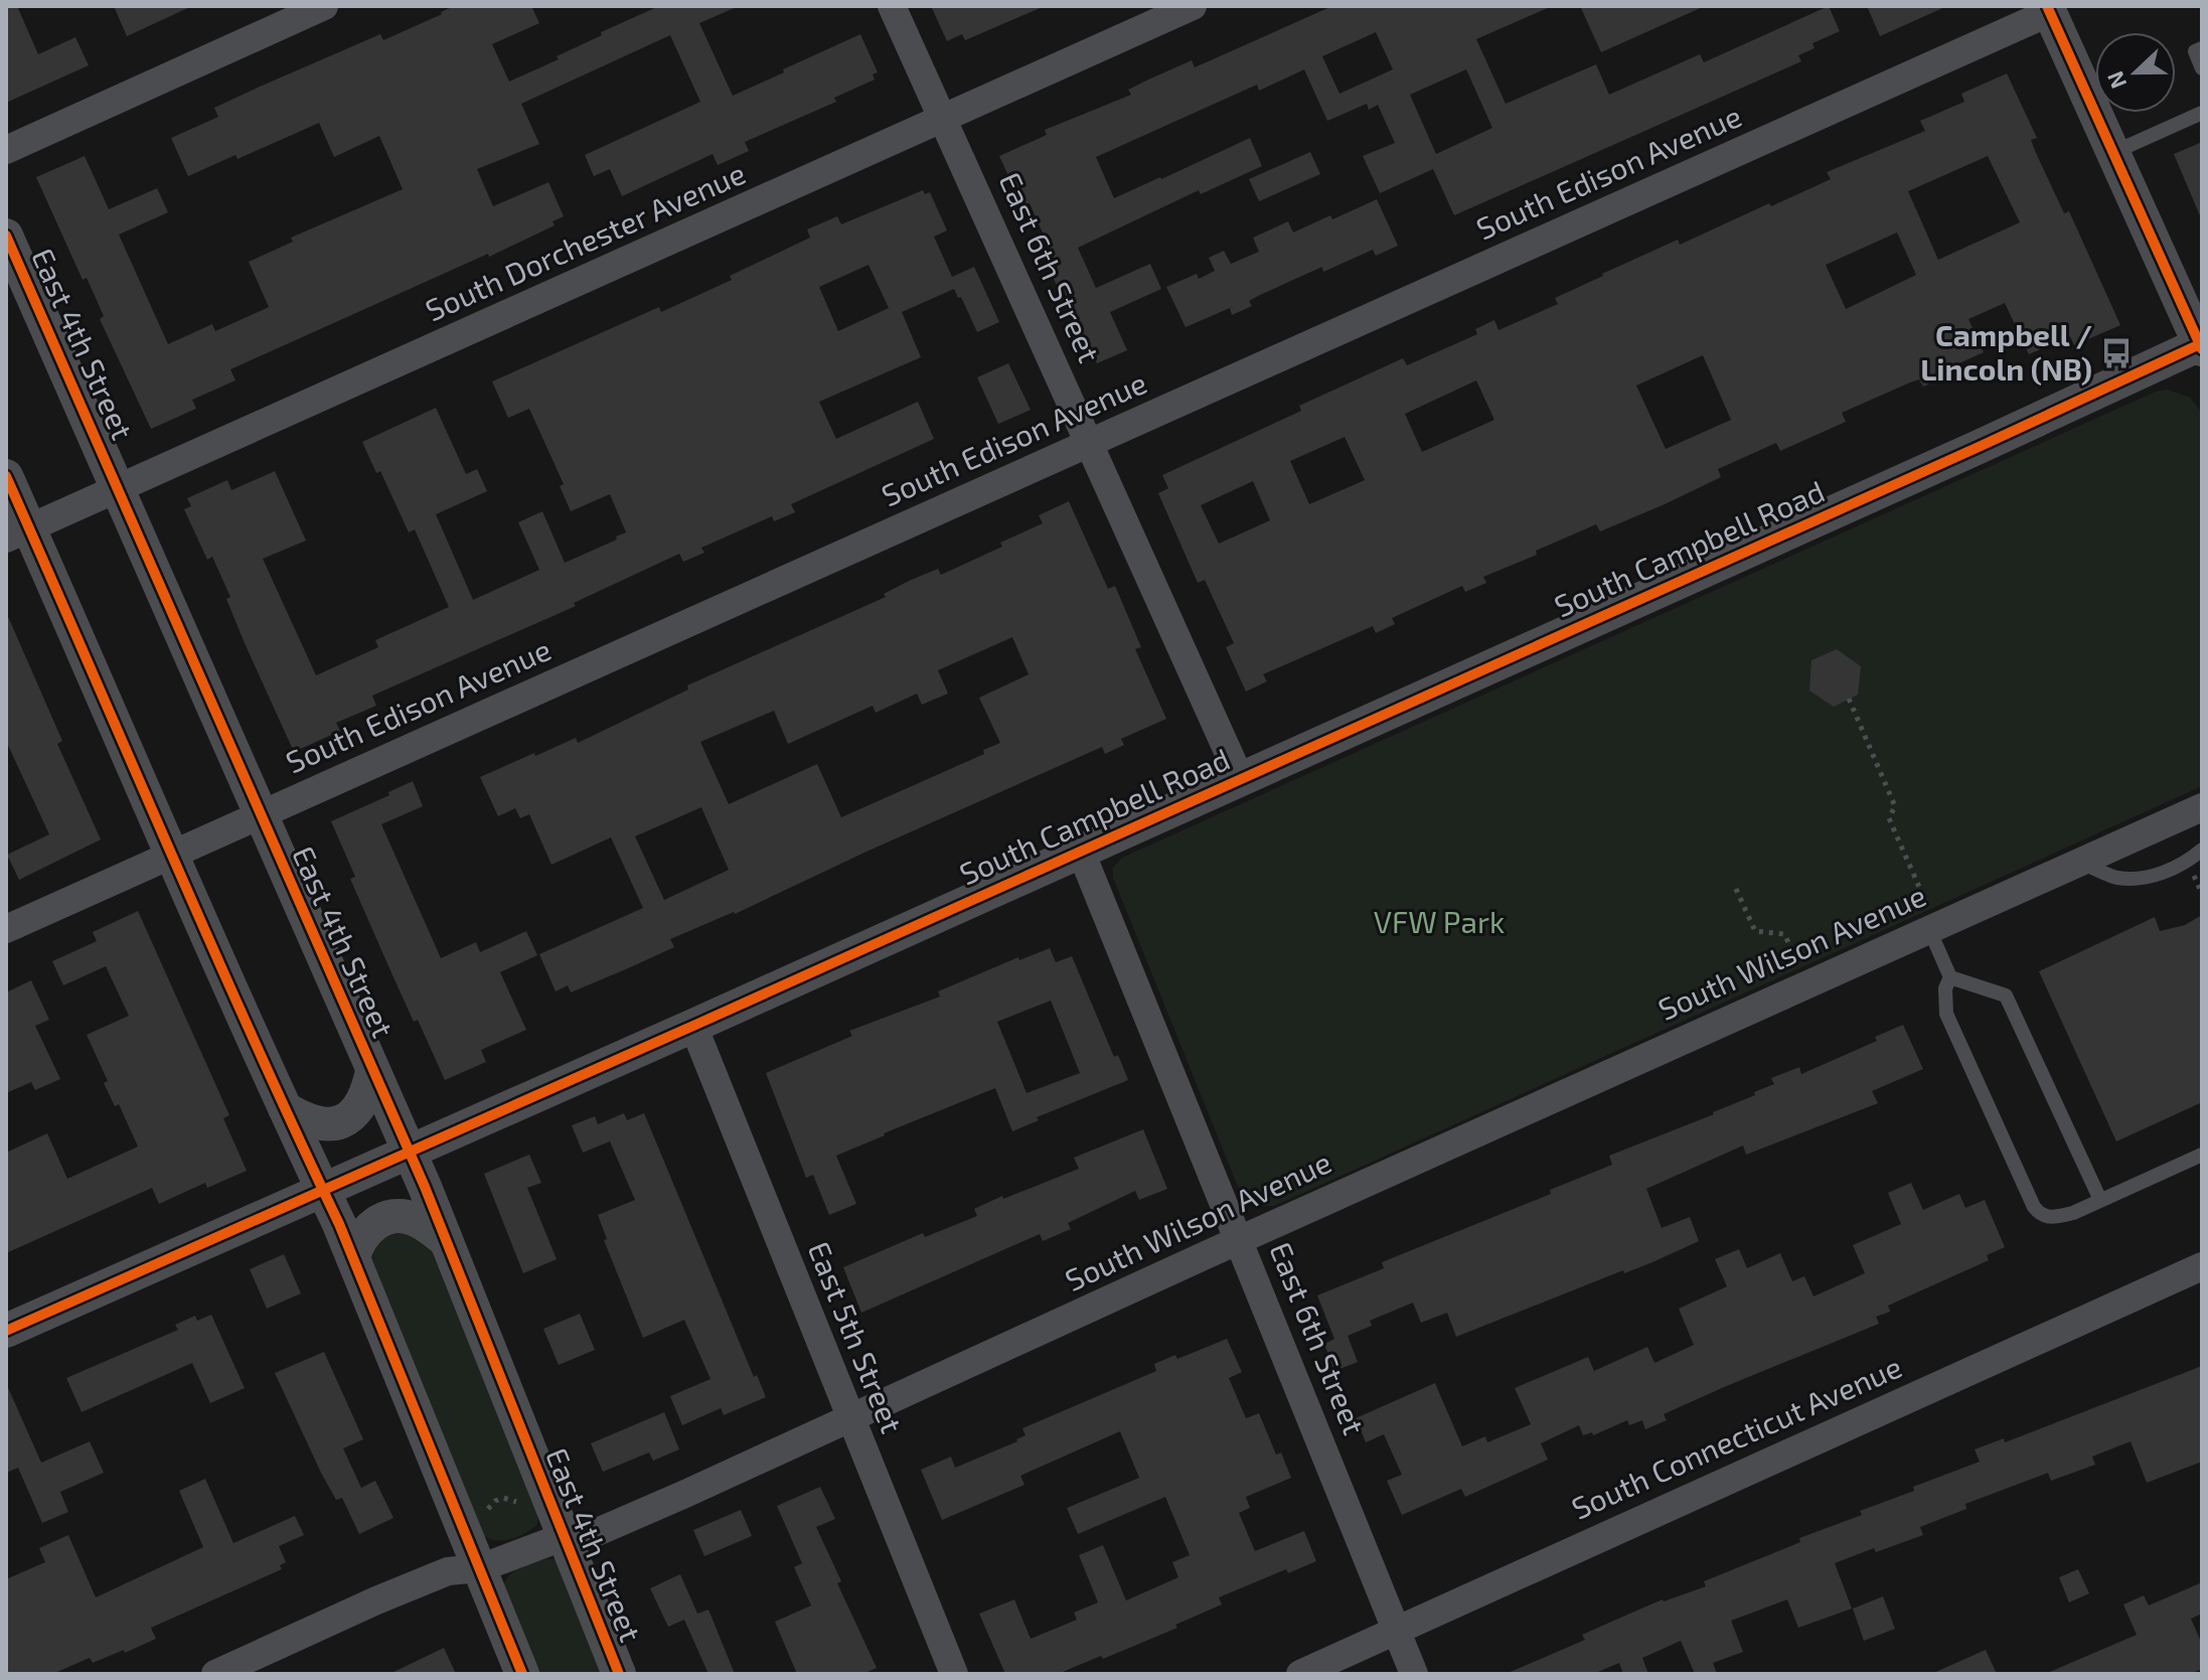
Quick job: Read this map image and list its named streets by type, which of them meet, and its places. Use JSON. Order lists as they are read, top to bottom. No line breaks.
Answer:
{"streets":{"street":["South Edison Avenue","South Dorchester Avenue","East 6th Street","East 4th Street","South Campbell Road","South Wilson Avenue","East 5th Street","South Connecticut Avenue"]},"crossings":[["South Edison Avenue","East 6th Street"],["South Edison Avenue","East 4th Street"],["South Dorchester Avenue","East 6th Street"],["South Dorchester Avenue","East 4th Street"],["East 6th Street","South Campbell Road"],["East 6th Street","South Wilson Avenue"],["East 6th Street","South Connecticut Avenue"],["East 4th Street","South Campbell Road"],["East 4th Street","South Wilson Avenue"],["South Campbell Road","East 5th Street"],["South Wilson Avenue","East 5th Street"]],"parks":["VFW Park"],"places":{"bus stop":["Campbell / Lincoln (NB)"]},"north":"left"}
